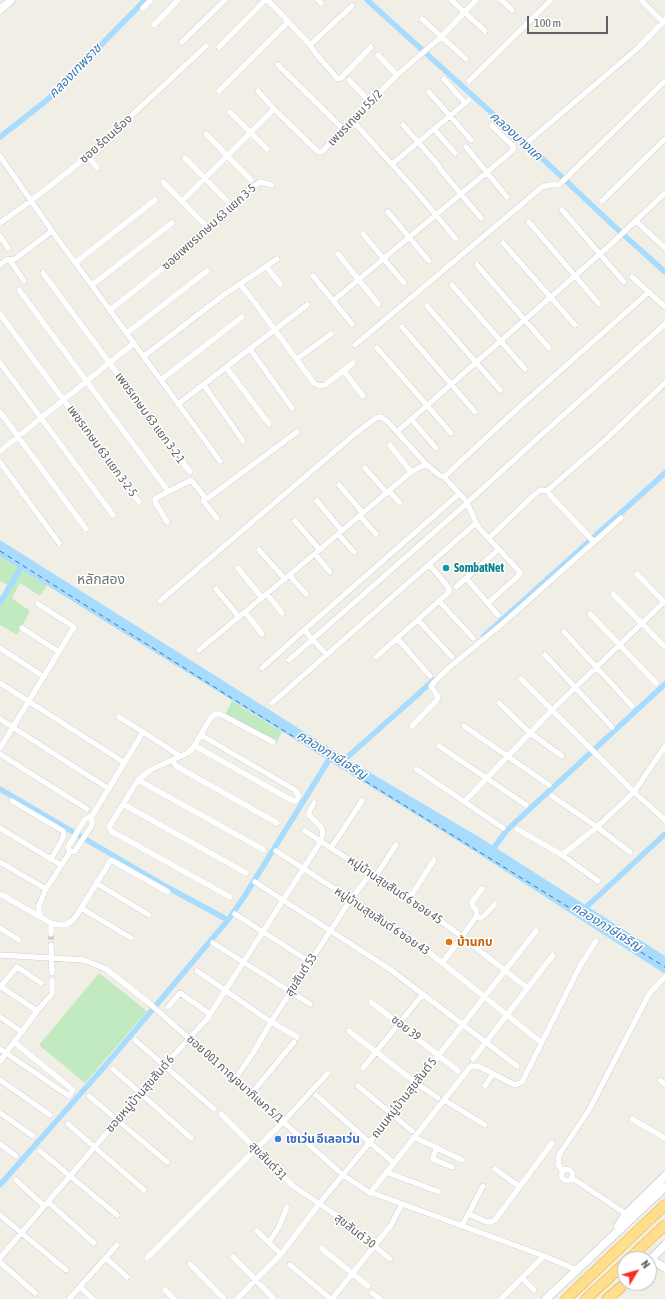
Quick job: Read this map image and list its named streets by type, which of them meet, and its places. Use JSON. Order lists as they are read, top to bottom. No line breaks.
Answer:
{"streets":{"street":["เพชรเกษม 55/2","ซอย ร้ตนเรึอง","ซอยเพชรเกษม 63 แยก 3-5","เพชรเกษม 63 แยก 3-2-1","เพชรเกษม 63 แยก 3-2-5","หมู่บ้านสุขสันต์ 6 ซอย 45","หมู่บ้านสุขสันต์ 6 ซอย 43","สุขสันต์ 53","ซอย 39","ซอย 001 กาญจนาภิเษก 5/1","ซอยหมู่บ้านสุขสันต์ 6","ถนนหมู่บ้านสุขสันต์ 5","สุขสันต์ 31","สุขสันต์ 30"]},"crossings":[["หมู่บ้านสุขสันต์ 6 ซอย 45","สุขสันต์ 53"],["หมู่บ้านสุขสันต์ 6 ซอย 45","ซอยหมู่บ้านสุขสันต์ 6"],["หมู่บ้านสุขสันต์ 6 ซอย 45","ถนนหมู่บ้านสุขสันต์ 5"],["หมู่บ้านสุขสันต์ 6 ซอย 43","สุขสันต์ 53"],["หมู่บ้านสุขสันต์ 6 ซอย 43","ซอยหมู่บ้านสุขสันต์ 6"],["หมู่บ้านสุขสันต์ 6 ซอย 43","ถนนหมู่บ้านสุขสันต์ 5"],["สุขสันต์ 53","ซอย 001 กาญจนาภิเษก 5/1"],["ซอย 39","ถนนหมู่บ้านสุขสันต์ 5"],["ซอย 001 กาญจนาภิเษก 5/1","ซอยหมู่บ้านสุขสันต์ 6"],["ซอย 001 กาญจนาภิเษก 5/1","ถนนหมู่บ้านสุขสันต์ 5"],["ถนนหมู่บ้านสุขสันต์ 5","สุขสันต์ 31"],["ถนนหมู่บ้านสุขสันต์ 5","สุขสันต์ 30"],["สุขสันต์ 31","สุขสันต์ 30"]],"districts":["หลักสอง"],"water":["คลองเทพราช","คลองบางแค","คลองภาษีเจริญ"],"places":["SombatNet","บ้านกบ","เซเว่น อีเลอเว่น"],"scale_bar":"100 m","north":"top right"}
